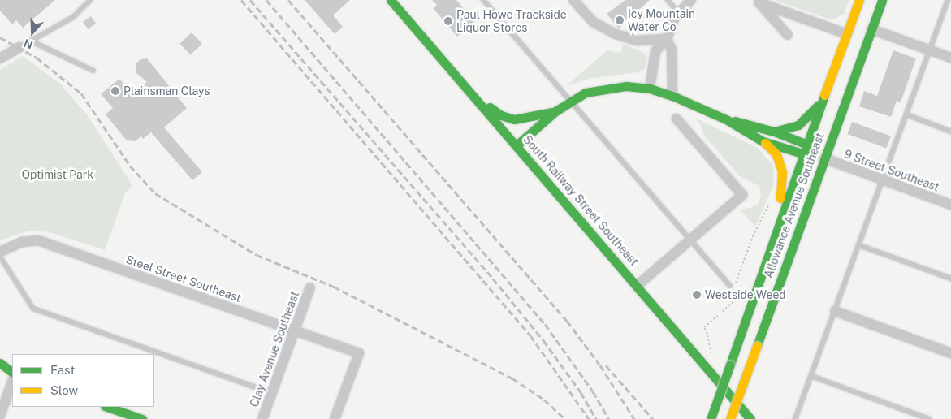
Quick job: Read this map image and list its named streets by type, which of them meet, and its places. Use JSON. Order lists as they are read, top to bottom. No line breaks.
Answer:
{"streets":{"street":["9 Street Southeast","South Railway Street Southeast","Allowance Avenue Southeast","Steel Street Southeast","Clay Avenue Southeast"]},"crossings":[["9 Street Southeast","South Railway Street Southeast"],["9 Street Southeast","Allowance Avenue Southeast"],["Steel Street Southeast","Clay Avenue Southeast"]],"parks":["Optimist Park"],"places":["Icy Mountain Water Co","Paul Howe Trackside Liquor Stores","Plainsman Clays","Westside Weed"],"legend":["Fast","Slow"],"north":"bottom"}
